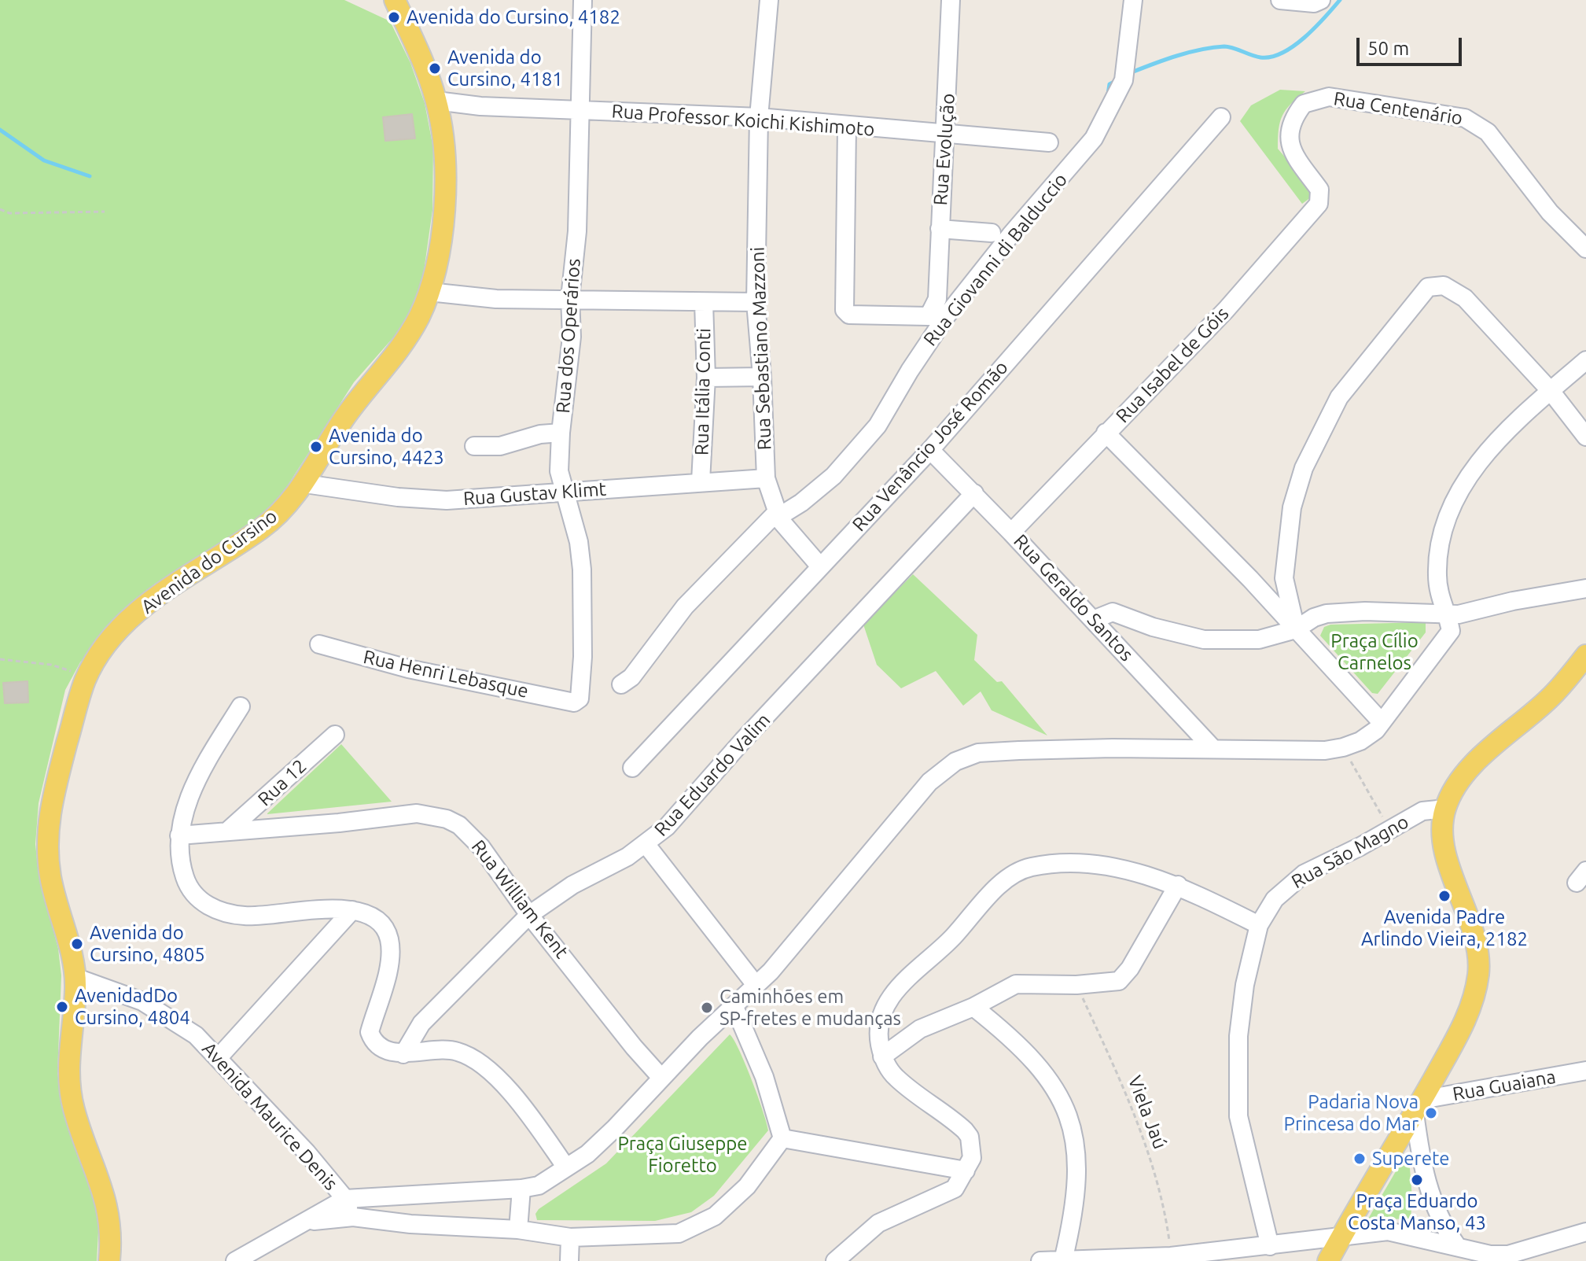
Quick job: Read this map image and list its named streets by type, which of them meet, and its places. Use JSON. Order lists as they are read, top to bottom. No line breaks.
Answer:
{"streets":{"main road":["Avenida do Cursino"],"street":["Rua Centenário","Rua Professor Koichi Kishimoto","Rua Evolução","Rua Giovanni di Balduccio","Rua dos Operários","Rua Sebastiano Mazzoni","Rua Isabel de Góis","Rua Itália Conti","Rua Venâncio José Romão","Rua Gustav Klimt","Rua Geraldo Santos","Rua Henri Lebasque","Rua Eduardo Valim","Rua 12","Rua São Magno","Rua William Kent","Rua Guaiana","Avenida Maurice Denis"],"path":["Viela Jaú"]},"crossings":[["Rua Centenário","Rua Isabel de Góis"],["Rua Professor Koichi Kishimoto","Rua Evolução"],["Rua Professor Koichi Kishimoto","Rua dos Operários"],["Rua Professor Koichi Kishimoto","Rua Sebastiano Mazzoni"],["Rua Professor Koichi Kishimoto","Avenida do Cursino"],["Rua Evolução","Rua Giovanni di Balduccio"],["Rua Giovanni di Balduccio","Rua Sebastiano Mazzoni"],["Rua dos Operários","Rua Gustav Klimt"],["Rua dos Operários","Rua Henri Lebasque"],["Rua Sebastiano Mazzoni","Rua Venâncio José Romão"],["Rua Sebastiano Mazzoni","Rua Gustav Klimt"],["Rua Isabel de Góis","Rua Geraldo Santos"],["Rua Itália Conti","Rua Gustav Klimt"],["Rua Venâncio José Romão","Rua Geraldo Santos"],["Rua Gustav Klimt","Avenida do Cursino"],["Avenida do Cursino","Avenida Maurice Denis"],["Rua Geraldo Santos","Rua Eduardo Valim"],["Rua Eduardo Valim","Rua William Kent"],["Rua 12","Rua William Kent"]],"parks":["Praça Cílio Carnelos","Praça Giuseppe Fioretto"],"places":["Avenida do Cursino, 4182","Avenida do Cursino, 4181","Avenida do Cursino, 4423","Avenida Padre Arlindo Vieira, 2182","Avenida do Cursino, 4805","AvenidadDo Cursino, 4804","Caminhões em SP-fretes e mudanças","Padaria Nova Princesa do Mar","Superete","Praça Eduardo Costa Manso, 43"],"scale_bar":"50 m"}
